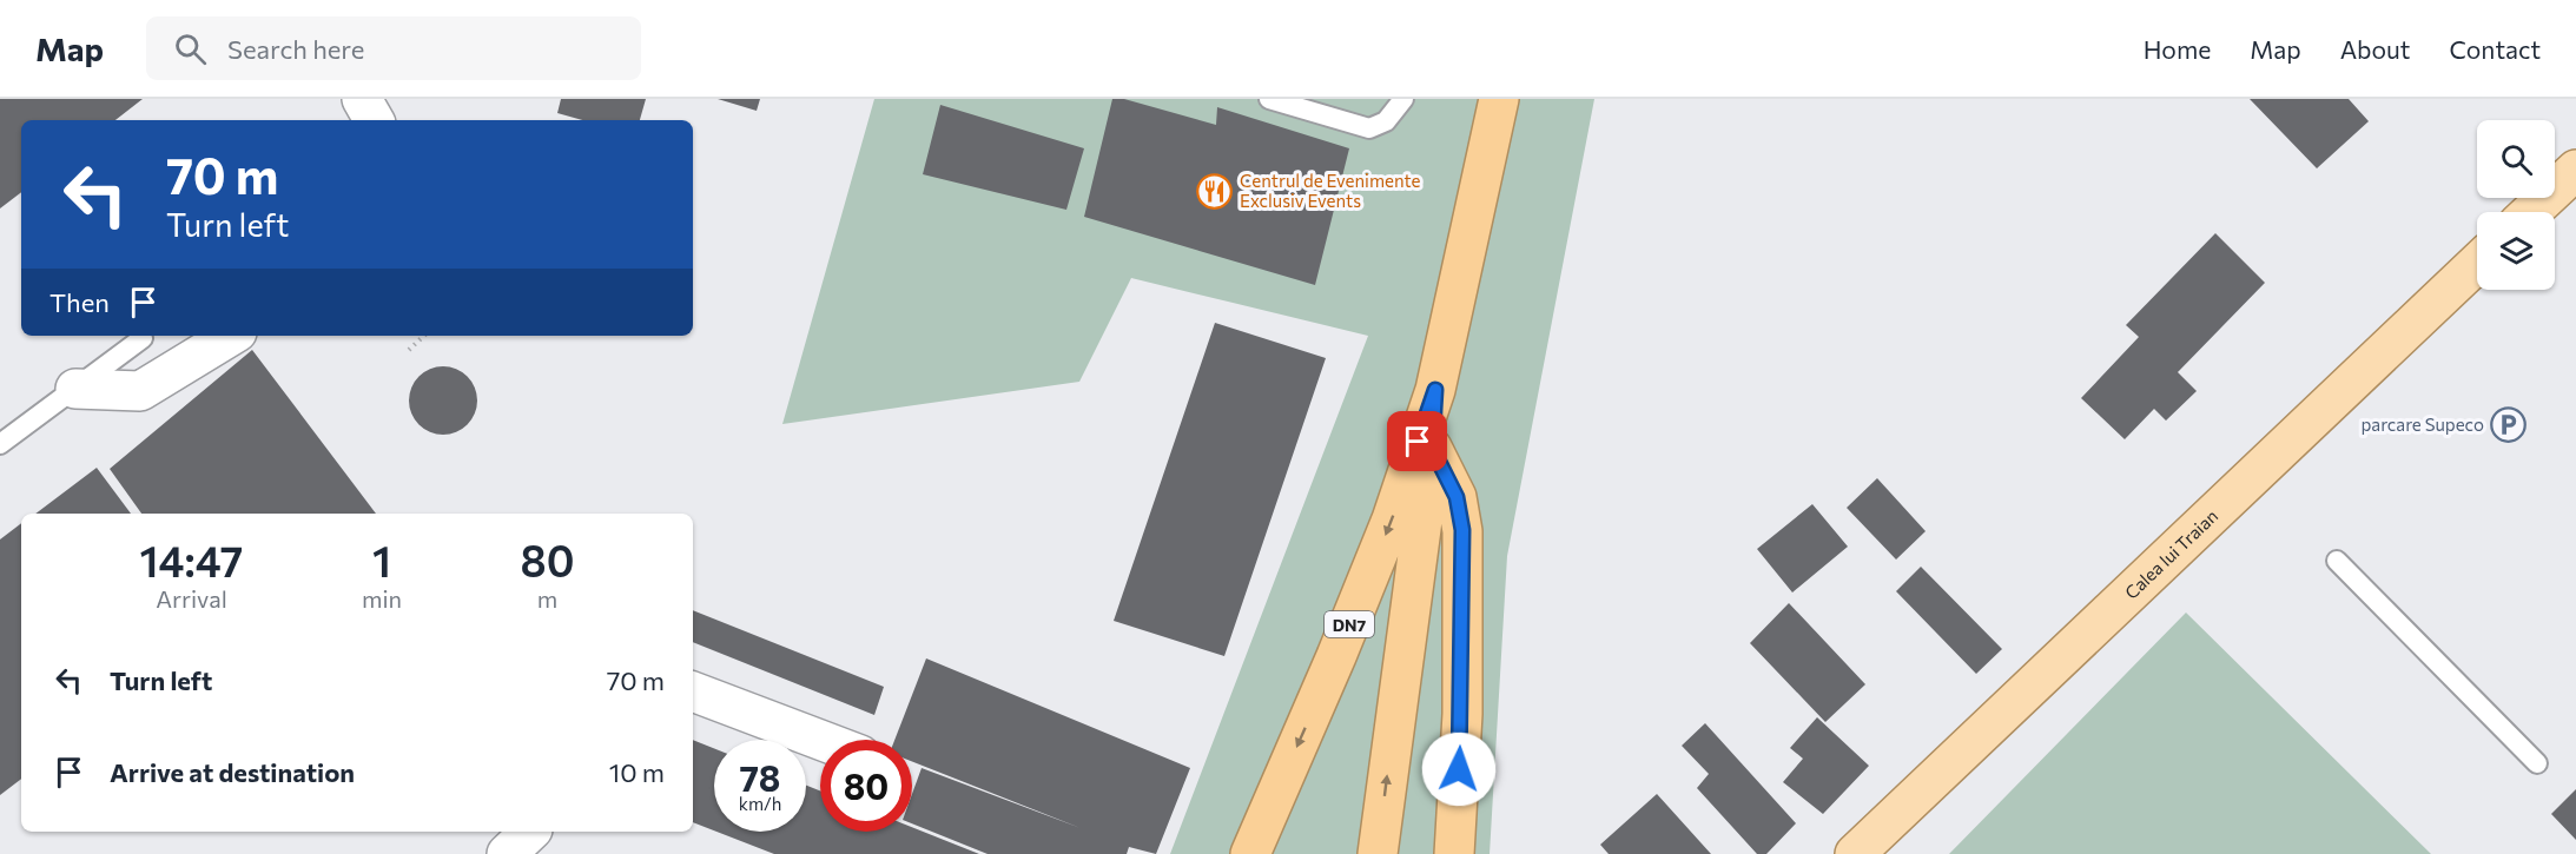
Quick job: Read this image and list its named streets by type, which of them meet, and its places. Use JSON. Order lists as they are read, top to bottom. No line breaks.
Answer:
{"streets":{"highway":["DN7"],"main road":["Calea lui Traian"]},"places":{"restaurant":["Centrul de Evenimente Exclusiv Events"],"parking":["parcare Supeco"]},"page":{"header":"Map","search":"Search here","nav":["Home","Map","About","Contact"],"turn":["70 m","Turn left"],"then":"Then","eta":["14:47","Arrival","1","min","80","m"],"list":[{"name":"Turn left","value":"70 m"},{"name":"Arrive at destination","value":"10 m"}],"speed":"78 km/h","limit":"80"}}
